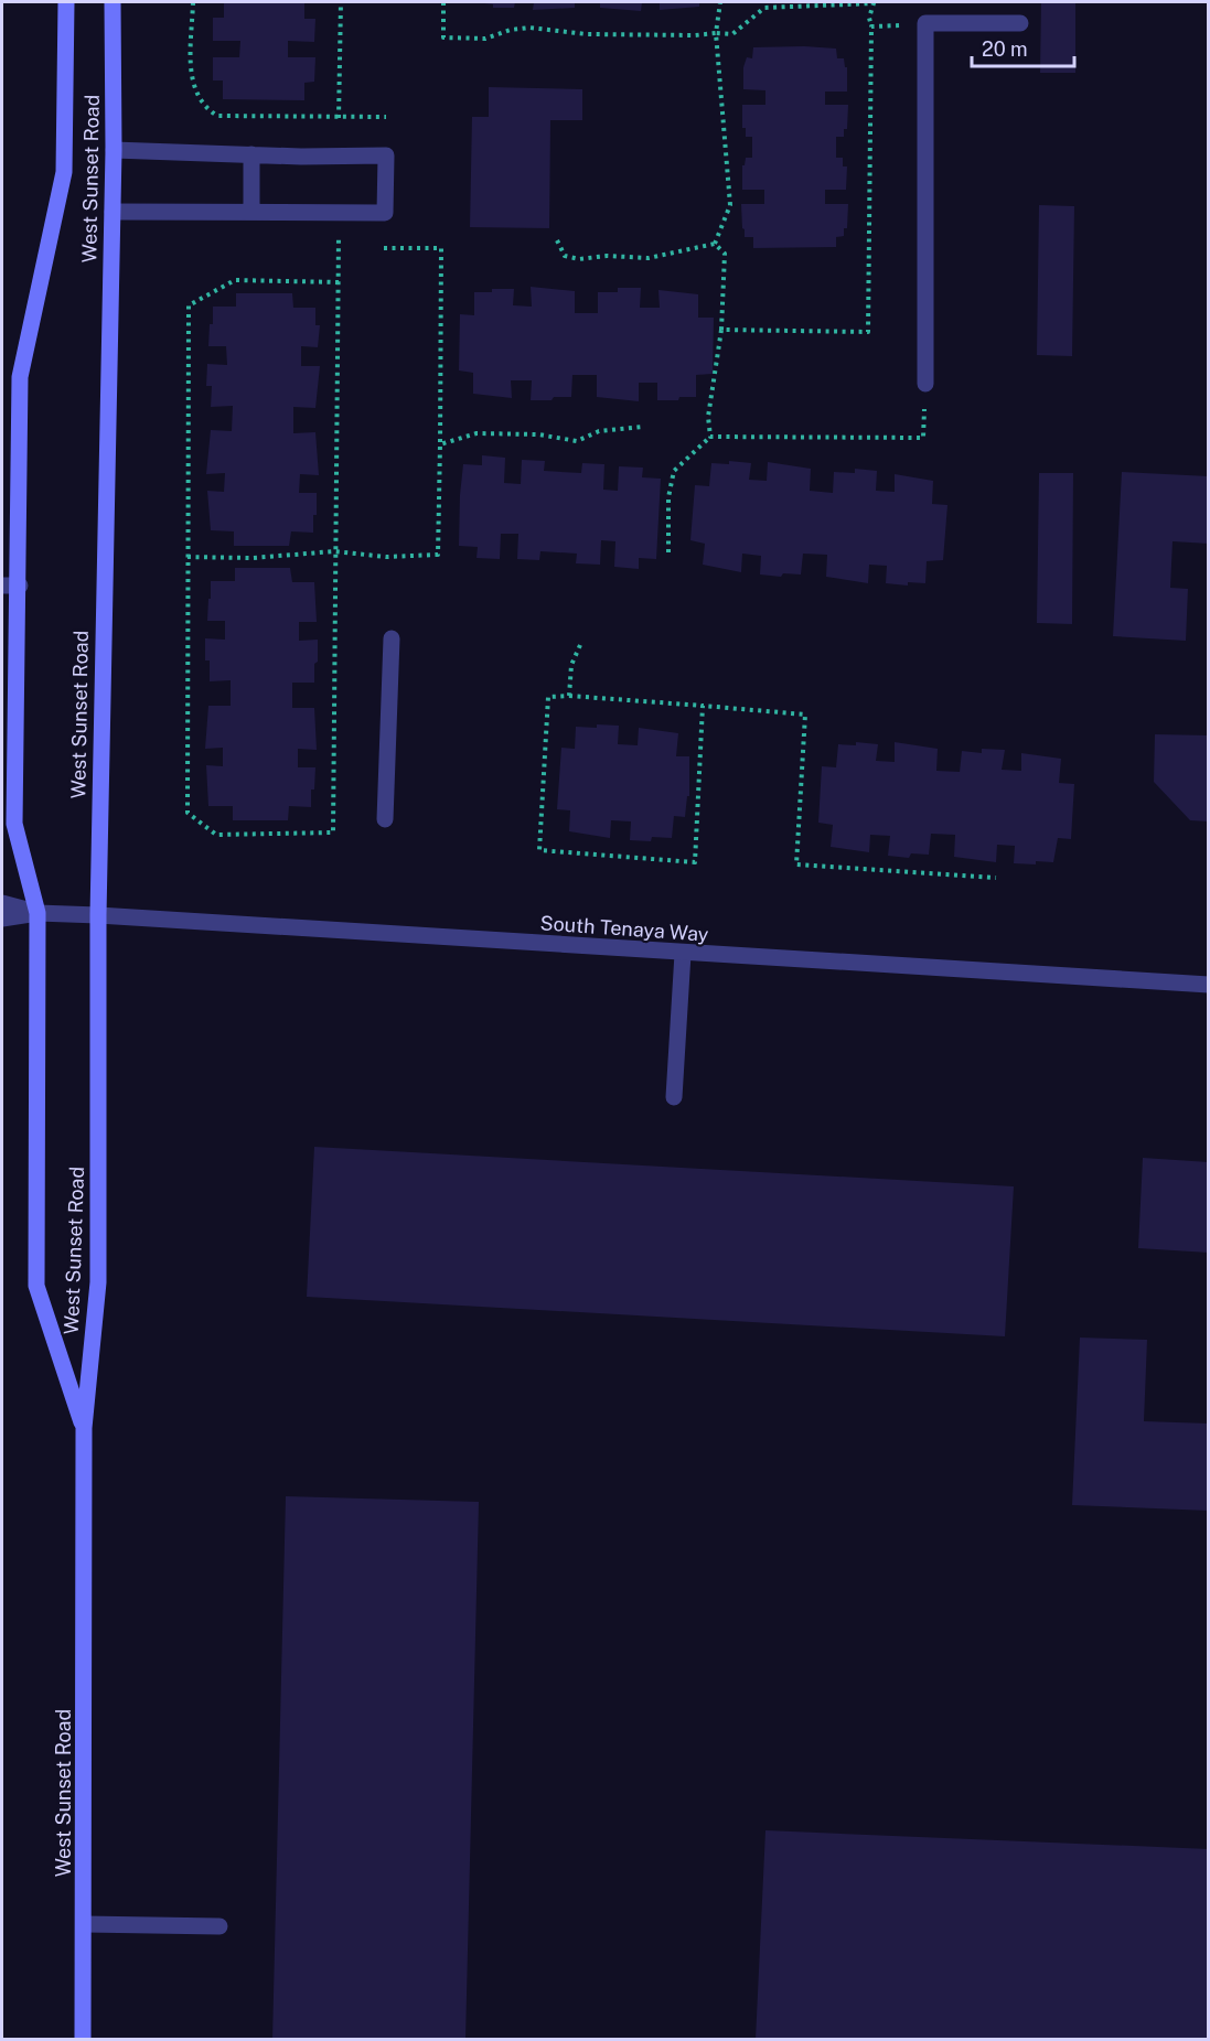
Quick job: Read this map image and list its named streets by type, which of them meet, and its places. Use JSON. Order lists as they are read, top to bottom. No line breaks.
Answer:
{"streets":{"main road":["West Sunset Road"],"street":["South Tenaya Way"]},"crossings":[["West Sunset Road","South Tenaya Way"]],"scale_bar":"20 m"}
